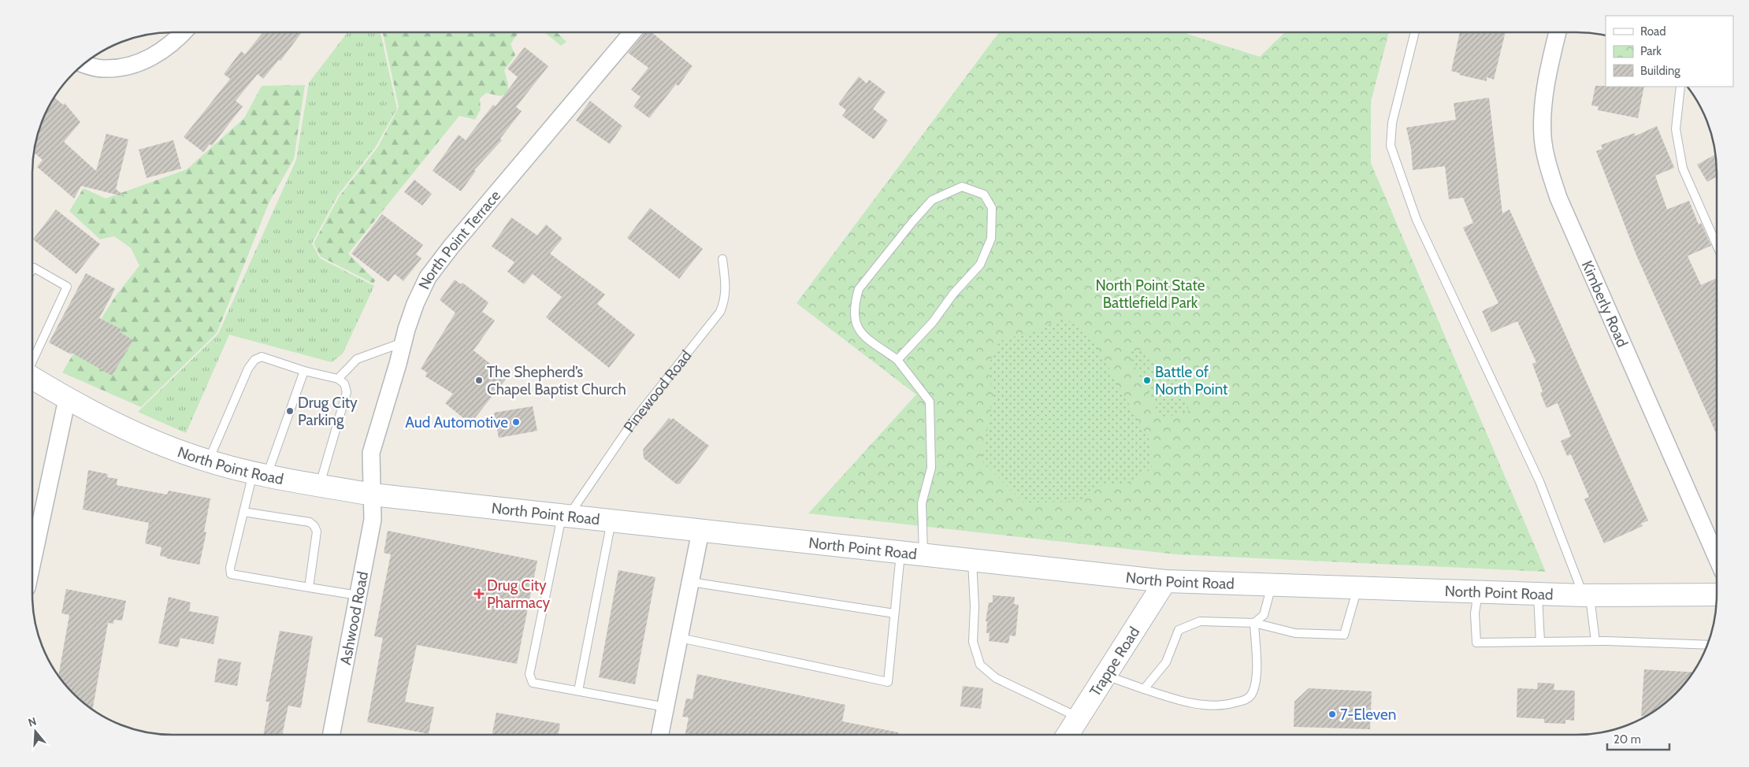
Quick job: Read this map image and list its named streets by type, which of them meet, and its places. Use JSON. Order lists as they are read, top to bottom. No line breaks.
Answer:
{"streets":{"street":["North Point Terrace","Kimberly Road","North Point Road","Ashwood Road","Trappe Road"],"lane":["Pinewood Road"]},"crossings":[["North Point Terrace","North Point Road"],["North Point Terrace","Ashwood Road"],["Pinewood Road","North Point Road"],["North Point Road","Ashwood Road"],["North Point Road","Trappe Road"]],"parks":["North Point State Battlefield Park"],"places":{"other":["The Shepherd’s Chapel Baptist Church","Battle of North Point","Drug City Parking","Aud Automotive","7-Eleven"],"health":["Drug City Pharmacy"]},"legend":["Road","Park","Building"],"scale_bar":"20 m","north":"top"}
